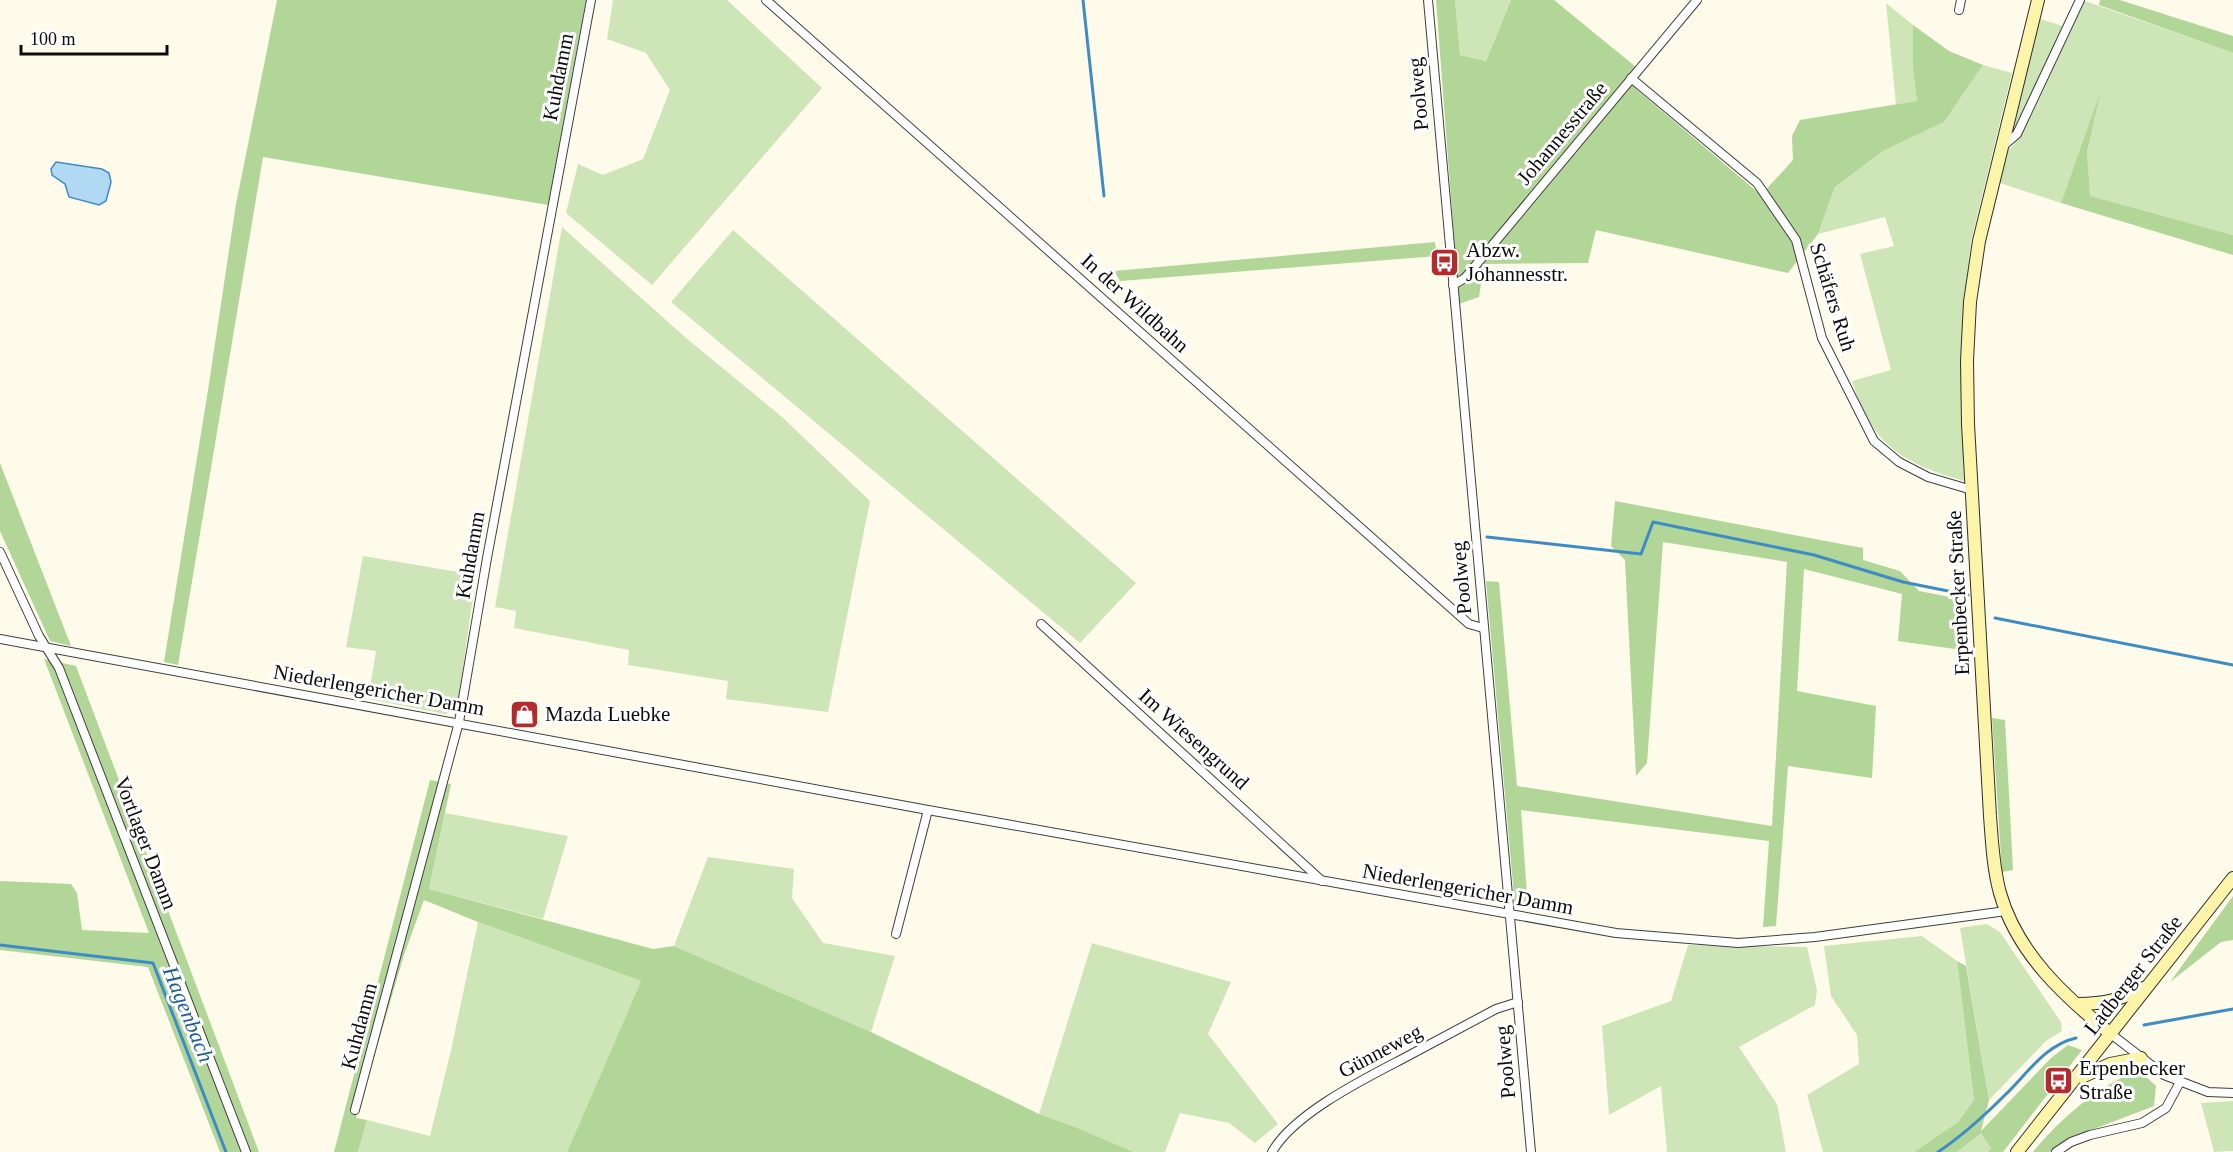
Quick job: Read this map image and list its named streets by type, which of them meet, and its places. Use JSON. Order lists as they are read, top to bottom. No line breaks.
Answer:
{"streets":{"main road":["Erpenbecker Straße","Ladberger Straße"],"street":["Kuhdamm","Poolweg","Johannesstraße","Schäfers Ruh","In der Wildbahn","Niederlengericher Damm","Im Wiesengrund","Vortlager Damm","Günneweg"]},"crossings":[["Kuhdamm","Niederlengericher Damm"],["Poolweg","Johannesstraße"],["Poolweg","In der Wildbahn"],["Poolweg","Niederlengericher Damm"],["Poolweg","Günneweg"],["Johannesstraße","Schäfers Ruh"],["Schäfers Ruh","Erpenbecker Straße"],["Erpenbecker Straße","Niederlengericher Damm"],["Erpenbecker Straße","Ladberger Straße"],["Niederlengericher Damm","Im Wiesengrund"],["Niederlengericher Damm","Vortlager Damm"]],"water":["Hagenbach"],"places":{"bus stop":["Abzw. Johannesstr.","Erpenbecker Straße"],"shop":["Mazda Luebke"]},"scale_bar":"100 m"}
